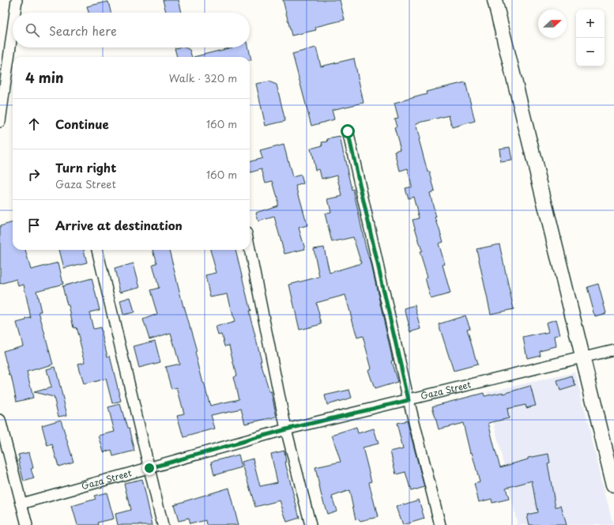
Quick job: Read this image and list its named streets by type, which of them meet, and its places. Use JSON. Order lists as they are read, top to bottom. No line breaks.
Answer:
{"streets":{"street":["Gaza Street"]},"north":"right","page":{"map_buttons":["+","−"],"search":"Search here","heading":["4 min","Walk · 320 m"],"list":[["Continue","160 m"],["Turn right","Gaza Street","160 m"],"Arrive at destination"]}}
